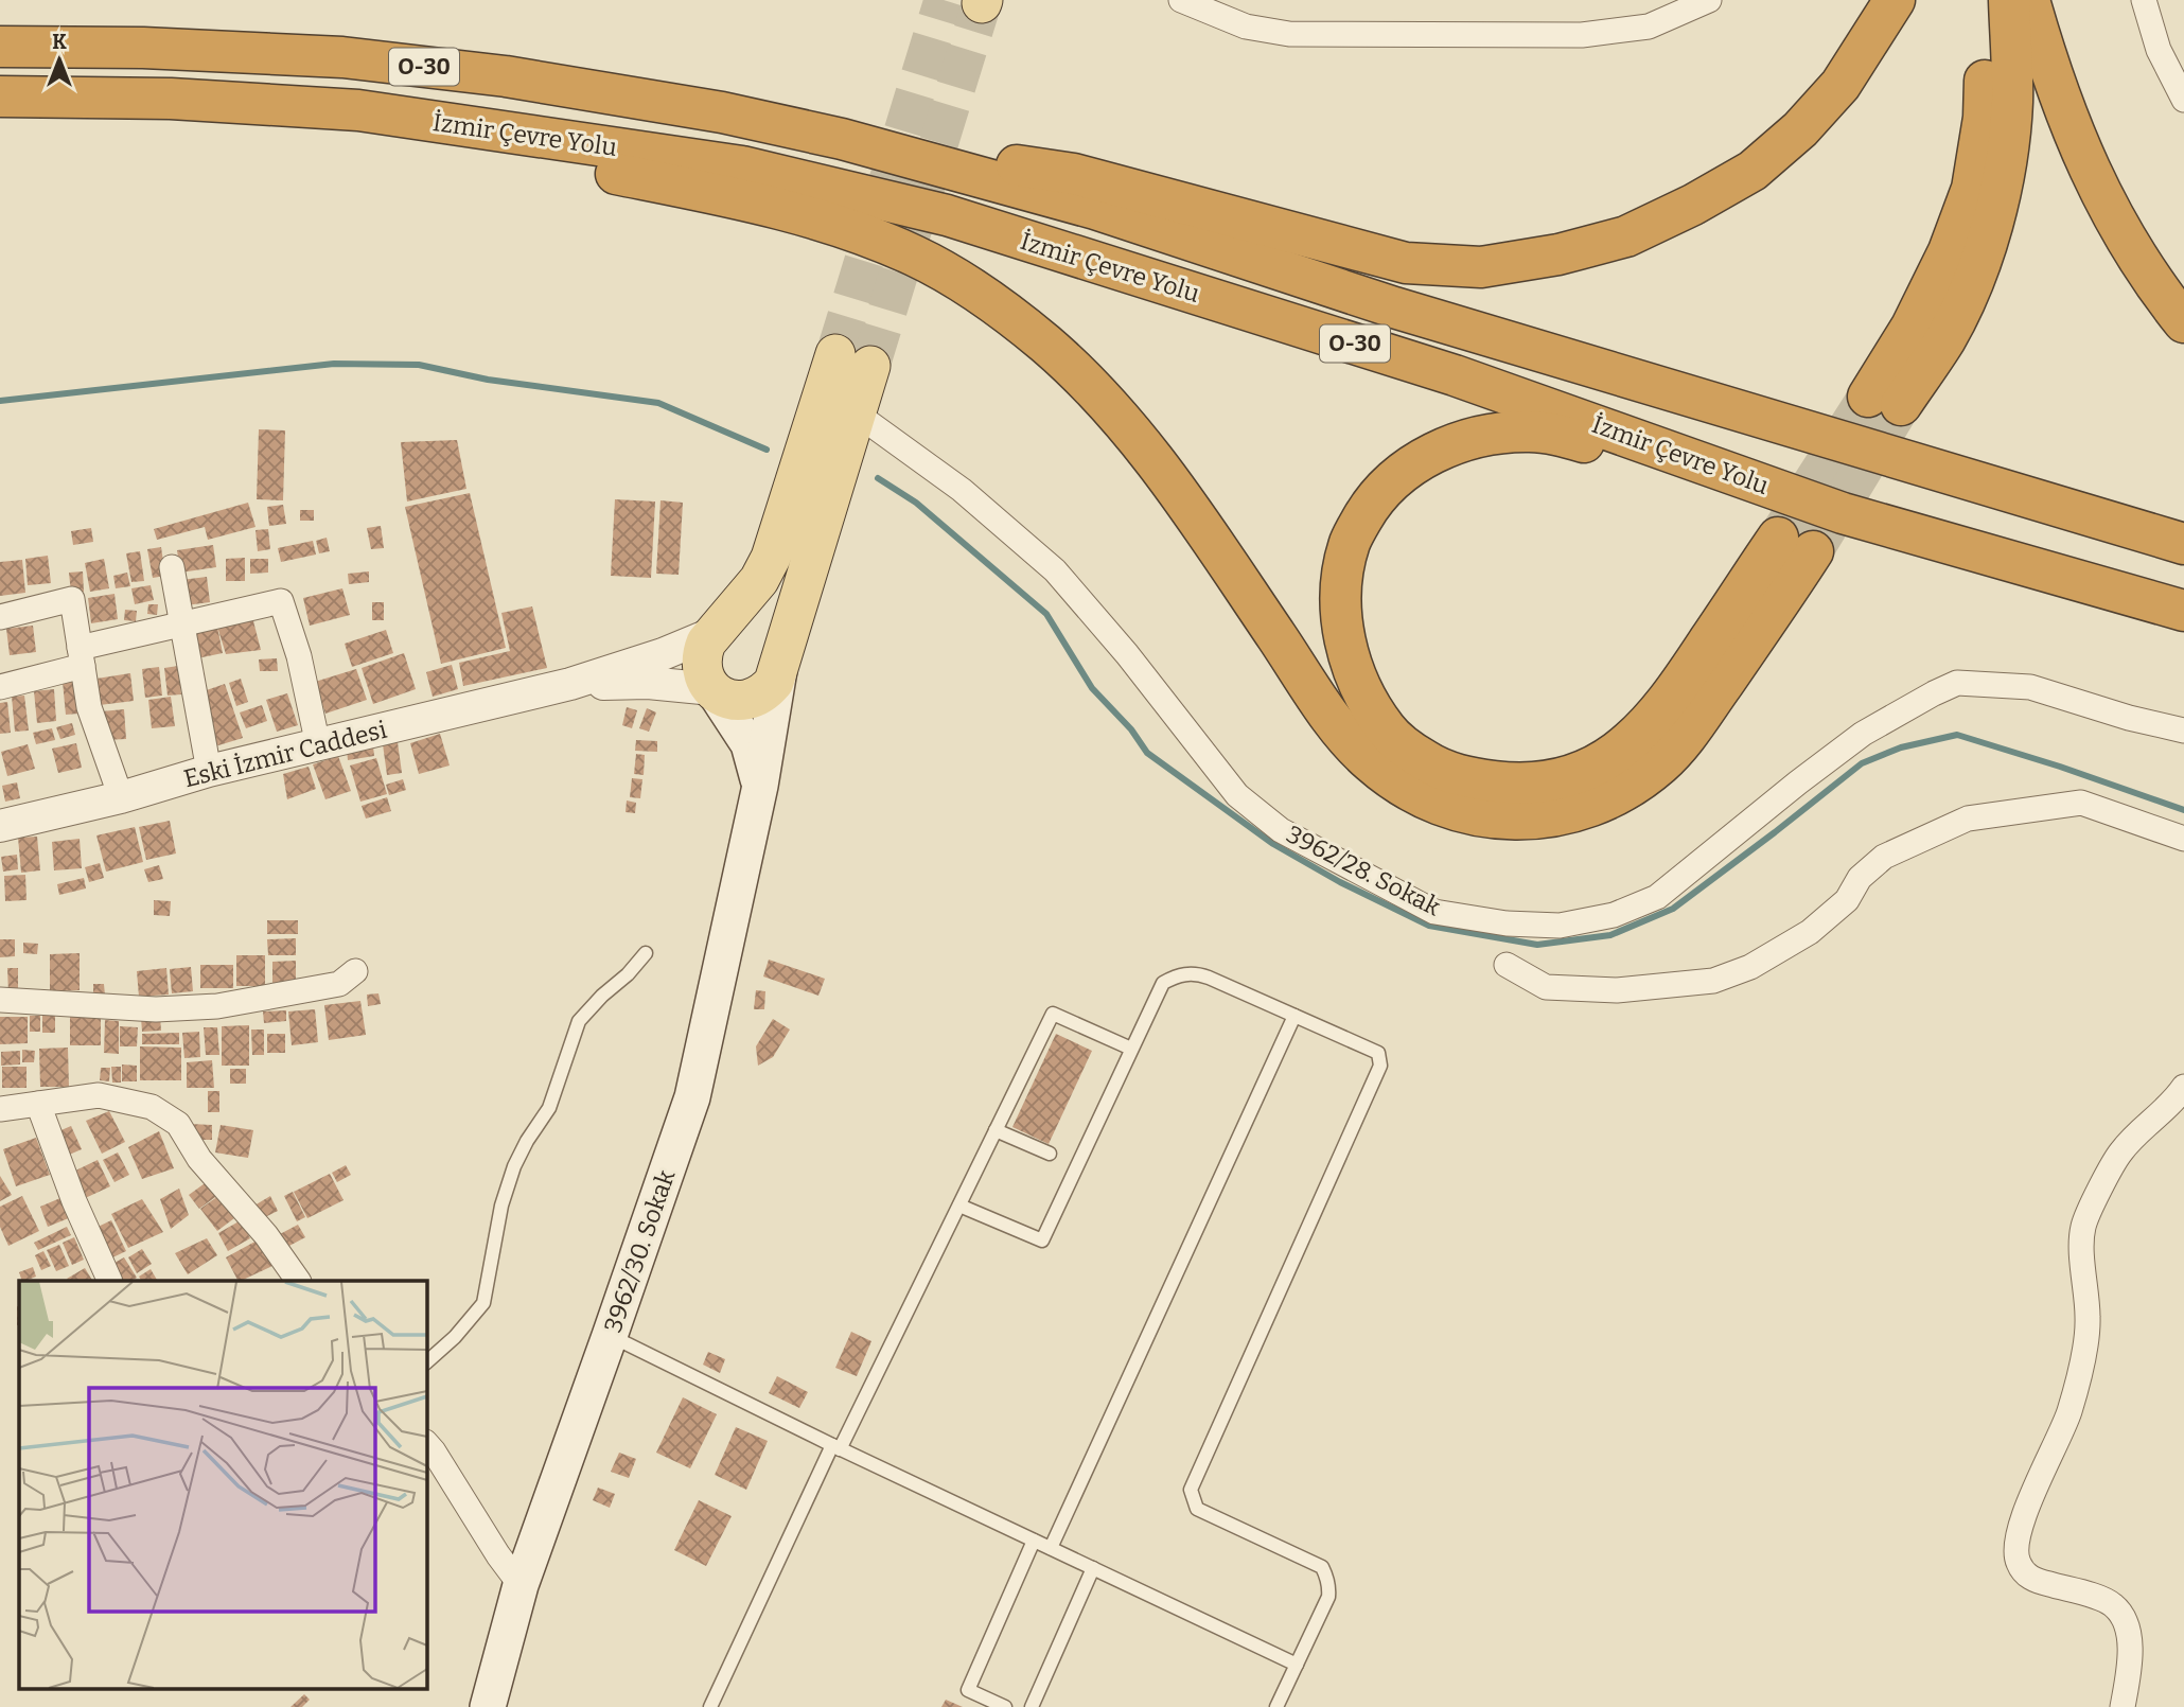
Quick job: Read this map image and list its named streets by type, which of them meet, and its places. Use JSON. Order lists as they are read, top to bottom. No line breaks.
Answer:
{"streets":{"highway":["O-30","İzmir Çevre Yolu"],"main road":["3962/30. Sokak"],"street":["Eski İzmir Caddesi","3962/28. Sokak"]},"crossings":[["Eski İzmir Caddesi","3962/30. Sokak"]],"north":"top"}
